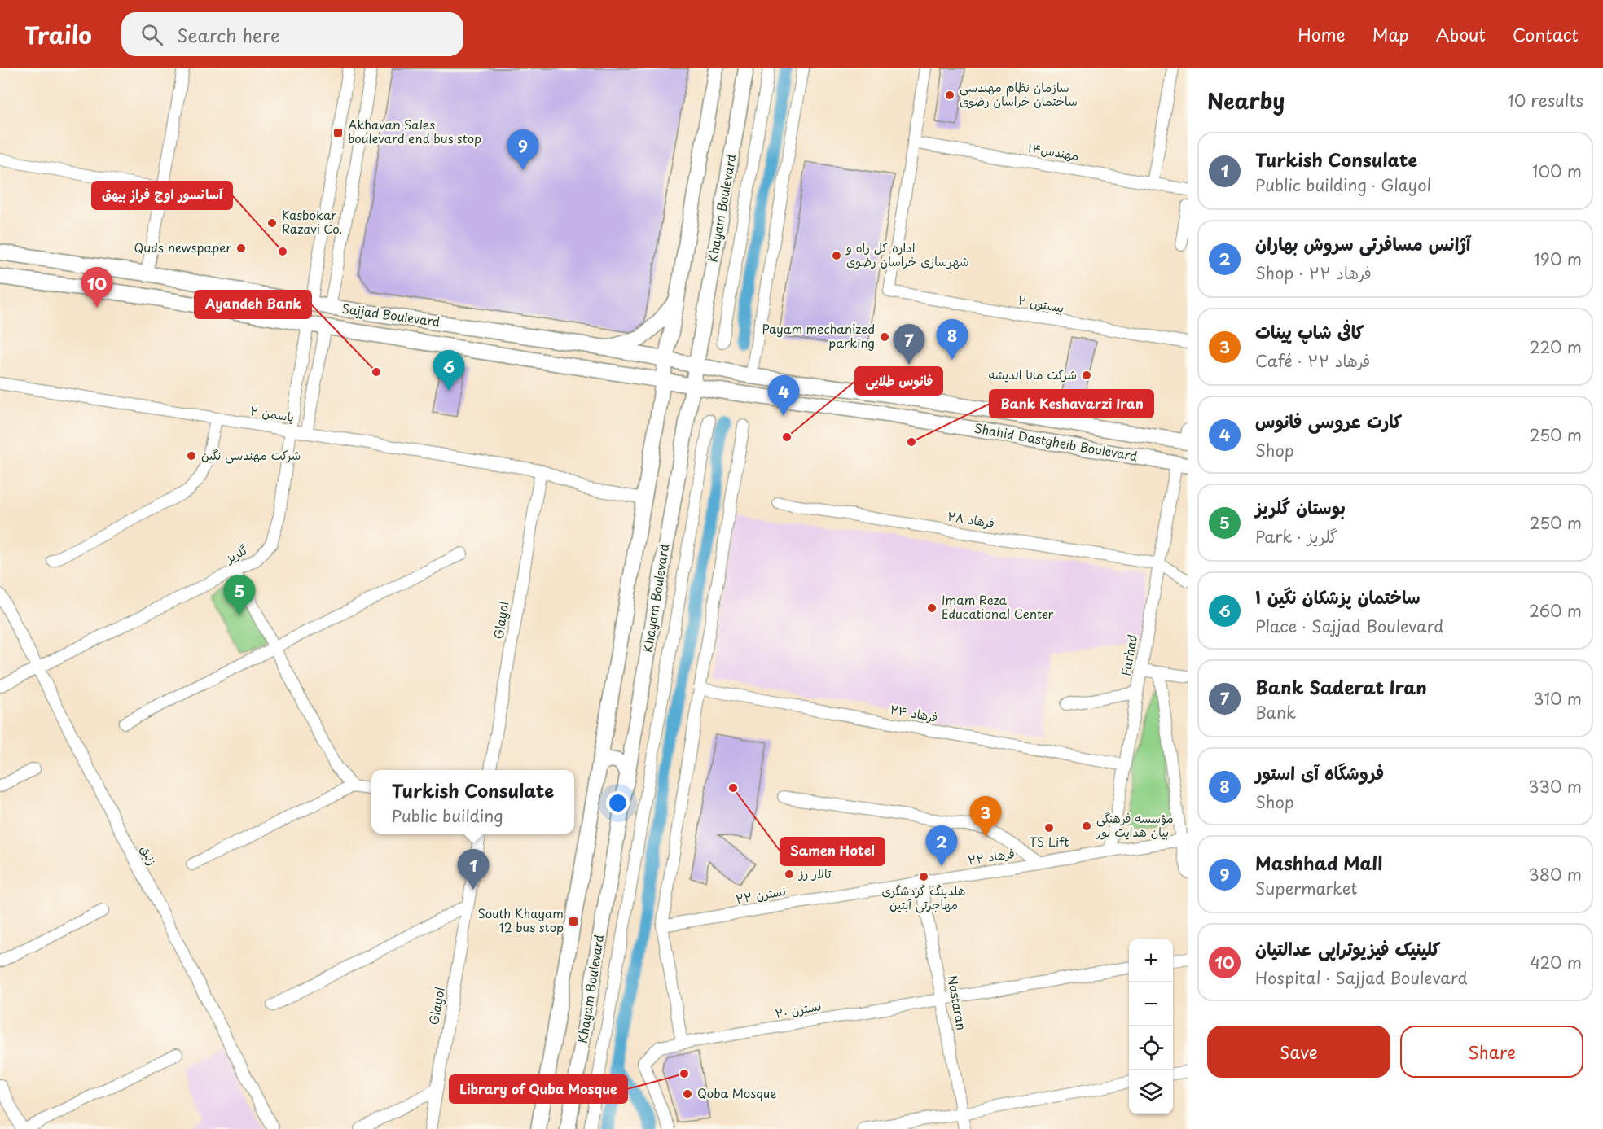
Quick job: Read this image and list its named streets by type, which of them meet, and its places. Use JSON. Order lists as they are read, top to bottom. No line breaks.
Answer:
{"streets":{"main road":["Khayam Boulevard","Sajjad Boulevard","Shahid Dastgheib Boulevard"],"street":["مهندس۱۴","بیستون ۲","یاسمن ۲","فرهاد ۲۸","گلریز","Glayol","Farhad","فرهاد ۲۴","زنبق","فرهاد ۲۲","نسترن ۲۲","Nastaran","نسترن ۲۰"]},"crossings":[["مهندس۱۴","بیستون ۲"],["Khayam Boulevard","Sajjad Boulevard"],["Khayam Boulevard","Shahid Dastgheib Boulevard"],["Sajjad Boulevard","Shahid Dastgheib Boulevard"],["Sajjad Boulevard","گلریز"],["یاسمن ۲","گلریز"],["یاسمن ۲","Glayol"],["Shahid Dastgheib Boulevard","Farhad"],["فرهاد ۲۸","Farhad"],["گلریز","زنبق"],["Farhad","فرهاد ۲۴"],["Farhad","فرهاد ۲۲"],["فرهاد ۲۲","نسترن ۲۲"],["فرهاد ۲۲","Nastaran"],["نسترن ۲۲","Nastaran"],["Nastaran","نسترن ۲۰"]],"places":{"other":["سازمان نظام مهندسی ساختمان خراسان رضوی","Kasbokar Razavi Co.","Quds newspaper","آسانسور اوج فراز بیهق","اداره کل راه و شهرسازی خراسان رضوی","Payam mechanized parking","Ayandeh Bank","شرکت مانا اندیشه","فانوس طلایی","Bank Keshavarzi Iran","شرکت مهندسی نگین","Imam Reza Educational Center","Samen Hotel","مؤسسه فرهنگی بیان هدایت نور","TS Lift","تالار رز","هلدینگ گردشگری مهاجرتی آبتین","Library of Quba Mosque","Qoba Mosque"],"transit":["Akhavan Sales boulevard end bus stop","South Khayam 12 bus stop"]},"page":{"header":"Trailo","search":"Search here","nav":["Home","Map","About","Contact"],"heading":["Nearby","10 results"],"pins":["9","10","8","7","6","4","5","3","2","1"],"list":[{"mark":"1","name":"Turkish Consulate","note":"Public building · Glayol","value":"100 m"},{"mark":"2","name":"آژانس مسافرتی سروش بهاران","note":"Shop · فرهاد ۲۲","value":"190 m"},{"mark":"3","name":"کافی شاپ پینات","note":"Café · فرهاد ۲۲","value":"220 m"},{"mark":"4","name":"کارت عروسی فانوس","note":"Shop","value":"250 m"},{"mark":"5","name":"بوستان گلریز","note":"Park · گلریز","value":"250 m"},{"mark":"6","name":"ساختمان پزشکان نگین ۱","note":"Place · Sajjad Boulevard","value":"260 m"},{"mark":"7","name":"Bank Saderat Iran","note":"Bank","value":"310 m"},{"mark":"8","name":"فروشگاه آی استور","note":"Shop","value":"330 m"},{"mark":"9","name":"Mashhad Mall","note":"Supermarket","value":"380 m"},{"mark":"10","name":"کلینیک فیزیوتراپی عدالتیان","note":"Hospital · Sajjad Boulevard","value":"420 m"}],"popup":["Turkish Consulate","Public building"],"map_buttons":["+","−"],"buttons":["Save","Share"]}}
